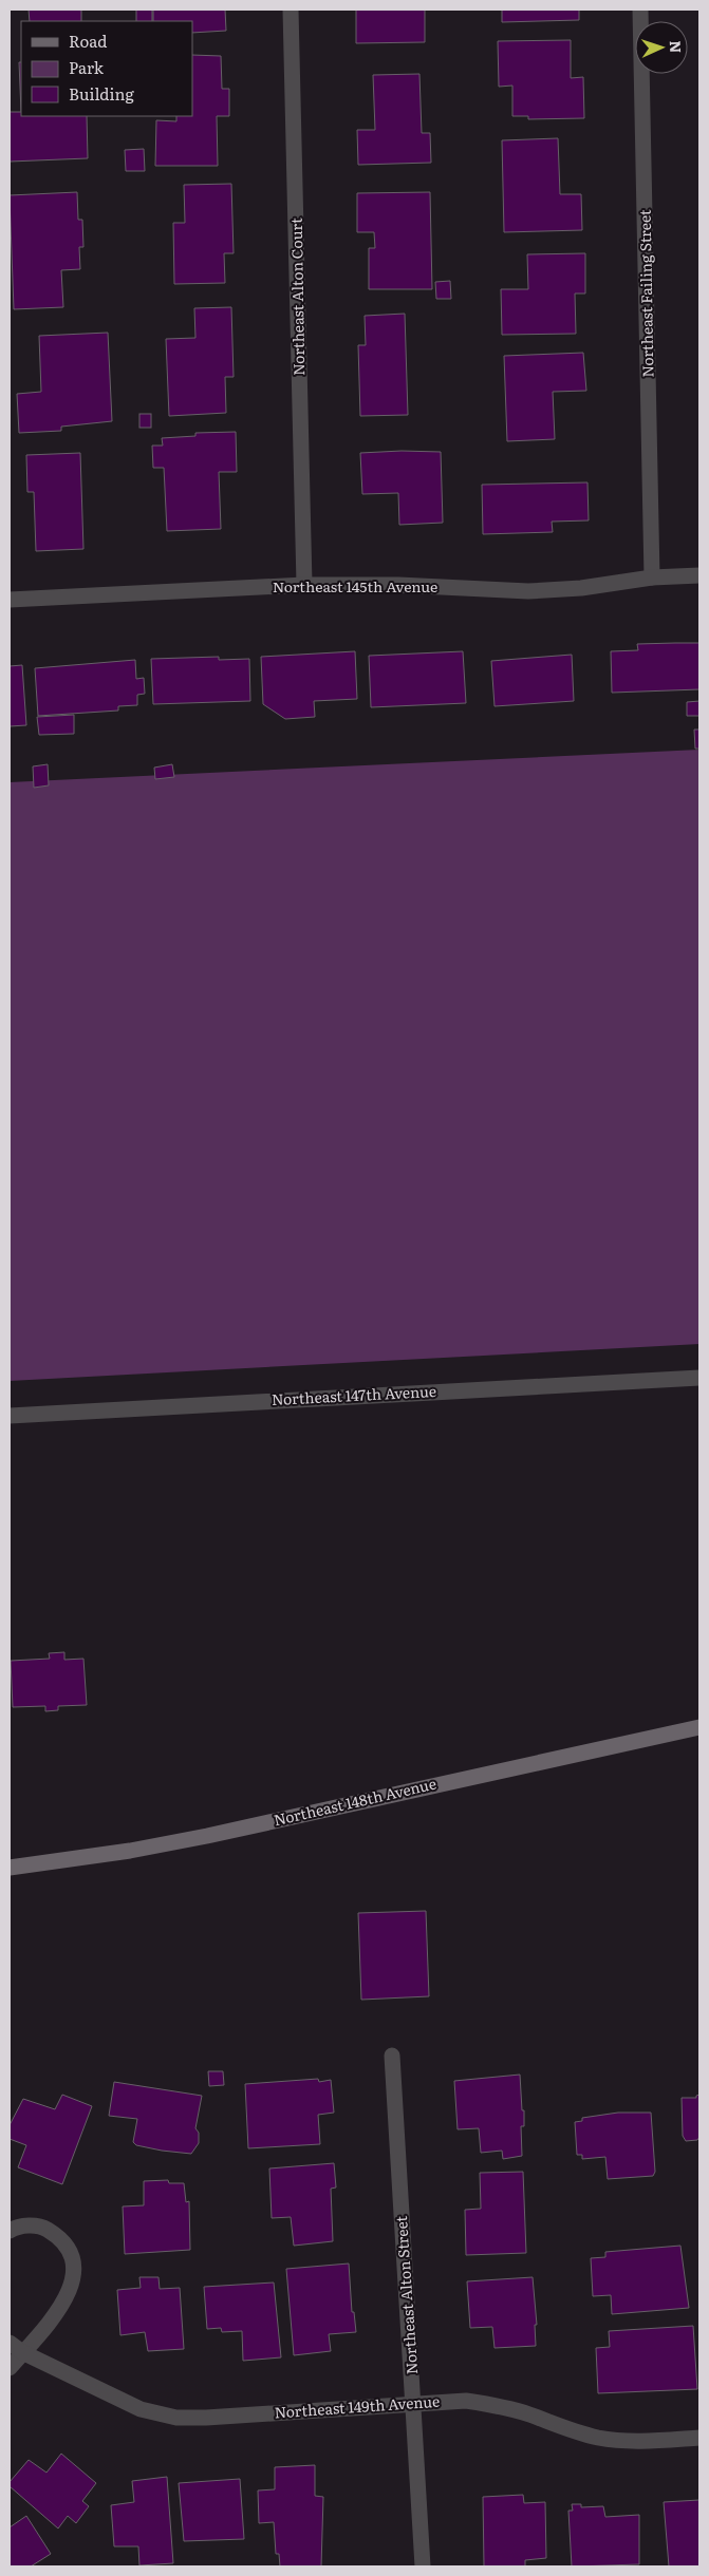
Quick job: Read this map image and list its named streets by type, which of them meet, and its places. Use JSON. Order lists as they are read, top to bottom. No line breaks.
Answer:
{"streets":{"main road":["Northeast 148th Avenue"],"street":["Northeast Failing Street","Northeast Alton Court","Northeast 145th Avenue","Northeast 147th Avenue","Northeast Alton Street","Northeast 149th Avenue"]},"crossings":[["Northeast Failing Street","Northeast 145th Avenue"],["Northeast Alton Court","Northeast 145th Avenue"],["Northeast Alton Street","Northeast 149th Avenue"]],"legend":["Road","Park","Building"],"north":"right"}
